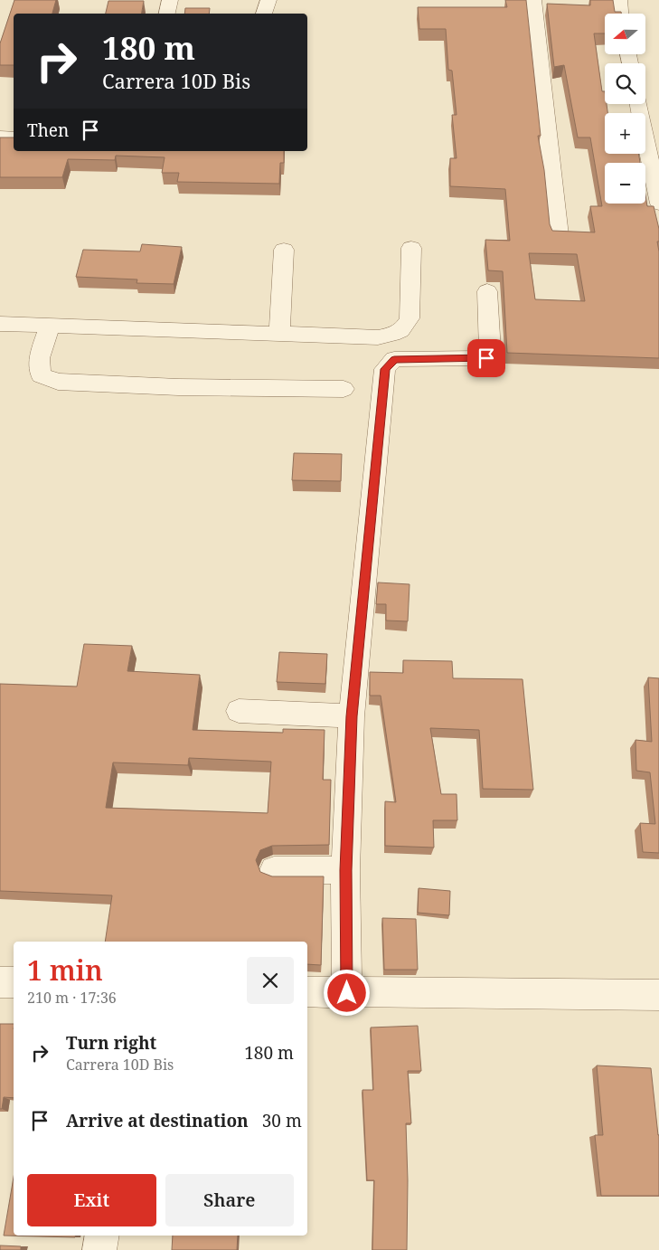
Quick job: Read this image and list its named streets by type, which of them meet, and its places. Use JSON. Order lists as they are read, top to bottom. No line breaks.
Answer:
{"north":"left","page":{"map_buttons":["+","−"],"turn":["180 m","Carrera 10D Bis"],"then":"Then","heading":["1 min","210 m · 17:36"],"list":[{"name":"Turn right","note":"Carrera 10D Bis","value":"180 m"},{"name":"Arrive at destination","value":"30 m"}],"buttons":["Exit","Share"]}}
